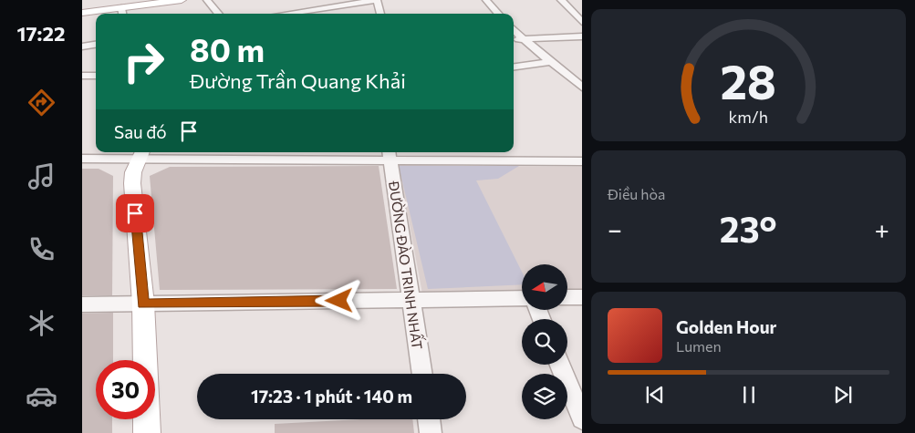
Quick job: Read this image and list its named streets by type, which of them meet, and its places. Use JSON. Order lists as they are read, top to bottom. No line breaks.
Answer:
{"streets":{"street":["ĐƯỜNG ĐÀO TRINH NHẤT"]},"north":"left","page":{"tabs":"17:22","turn":["80 m","Đường Trần Quang Khải"],"then":"Sau đó","tile":"Điều hòa","heat":["−","23°","+"],"song":["Golden Hour","Lumen"],"limit":"30","trip":"17:23 · 1 phút · 140 m","gauge":["28","km/h"]}}
